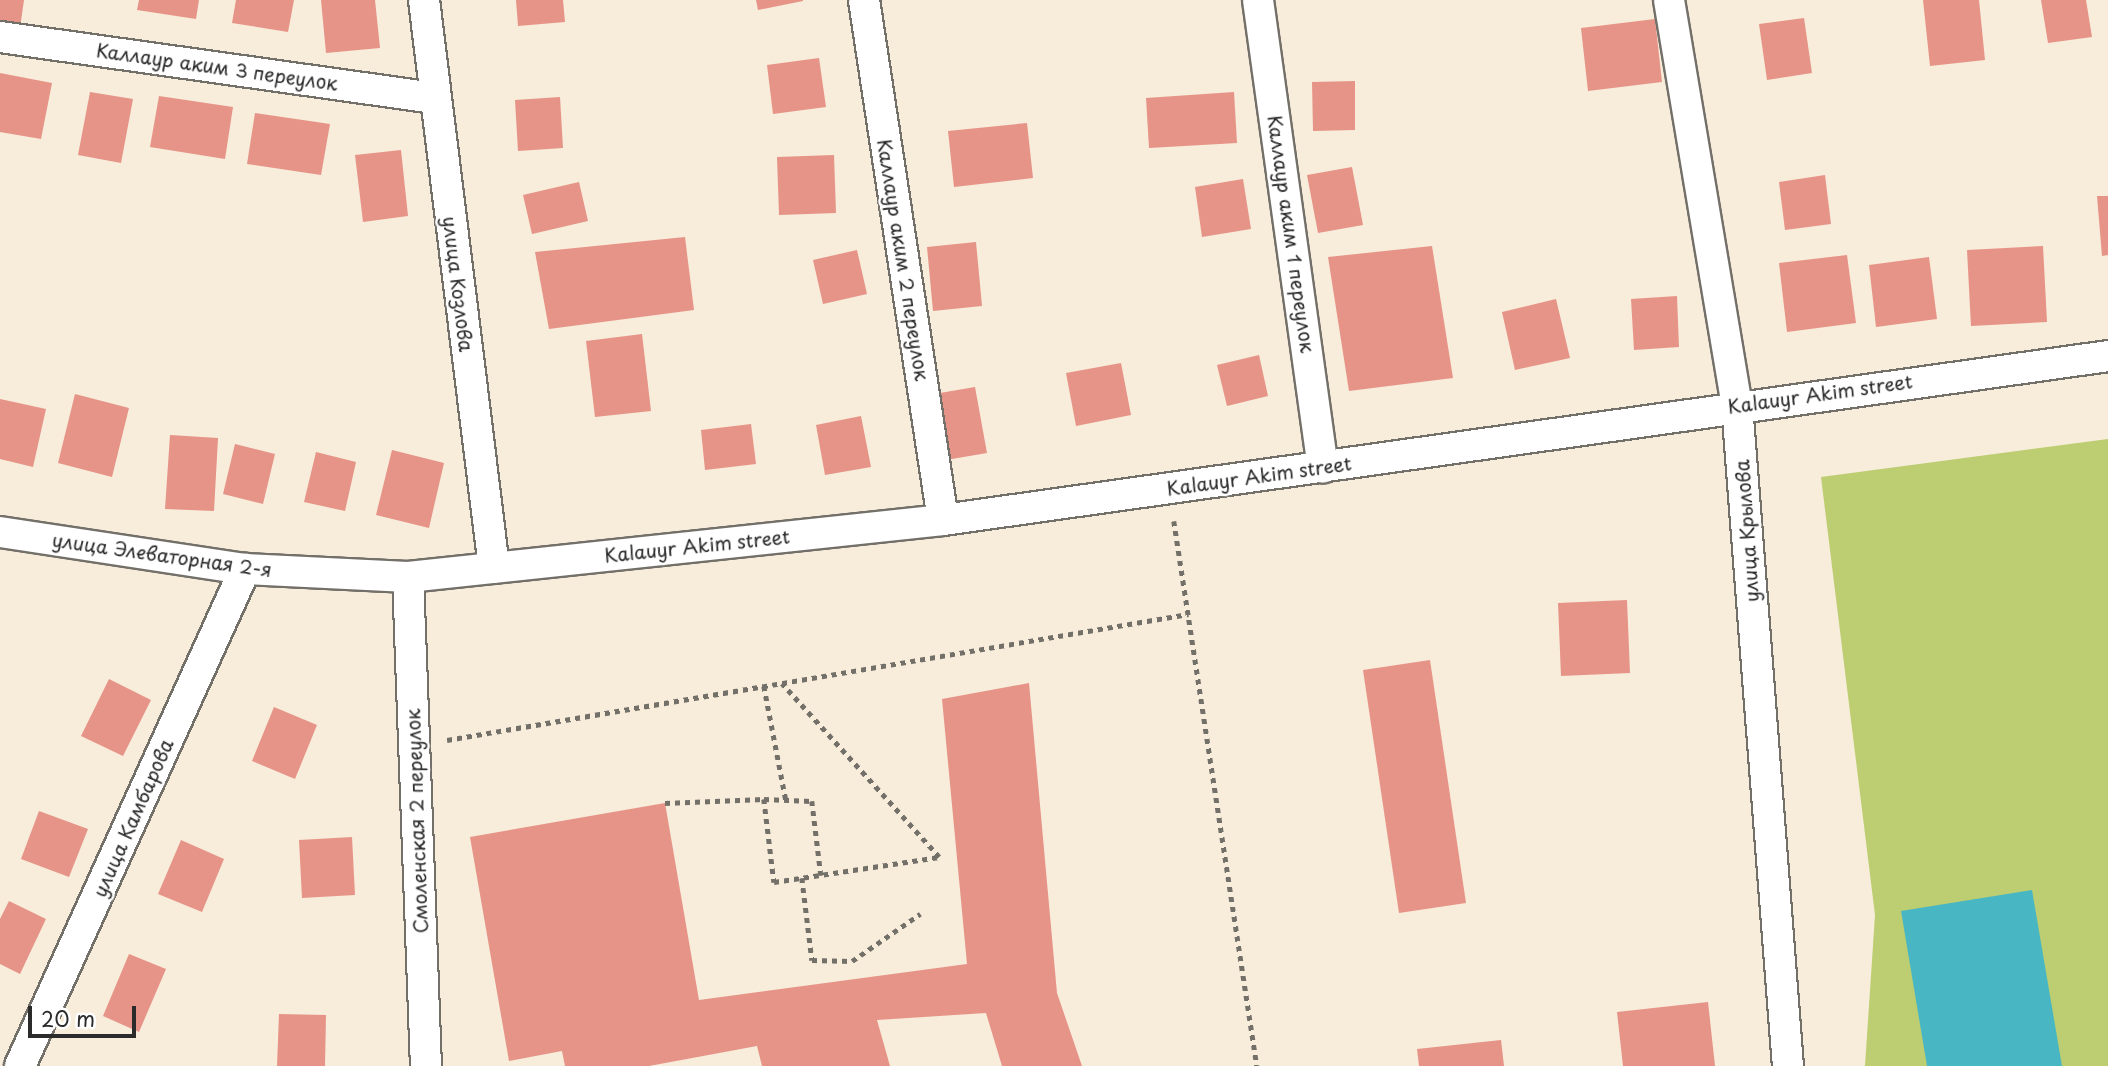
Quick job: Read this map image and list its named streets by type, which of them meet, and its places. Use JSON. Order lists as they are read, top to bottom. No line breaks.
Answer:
{"streets":{"street":["Каллаур аким 3 переулок","Каллаур аким 1 переулок","Каллаур аким 2 переулок","улица Козлова","Kalauyr Akim street","улица Крылова","улица Элеваторная 2-я","улица Камбарова","Смоленская 2 переулок"]},"crossings":[["Каллаур аким 3 переулок","улица Козлова"],["Каллаур аким 1 переулок","Kalauyr Akim street"],["Каллаур аким 2 переулок","Kalauyr Akim street"],["улица Козлова","Kalauyr Akim street"],["Kalauyr Akim street","улица Крылова"],["Kalauyr Akim street","улица Элеваторная 2-я"],["Kalauyr Akim street","Смоленская 2 переулок"],["улица Элеваторная 2-я","улица Камбарова"],["улица Элеваторная 2-я","Смоленская 2 переулок"]],"scale_bar":"20 m"}
